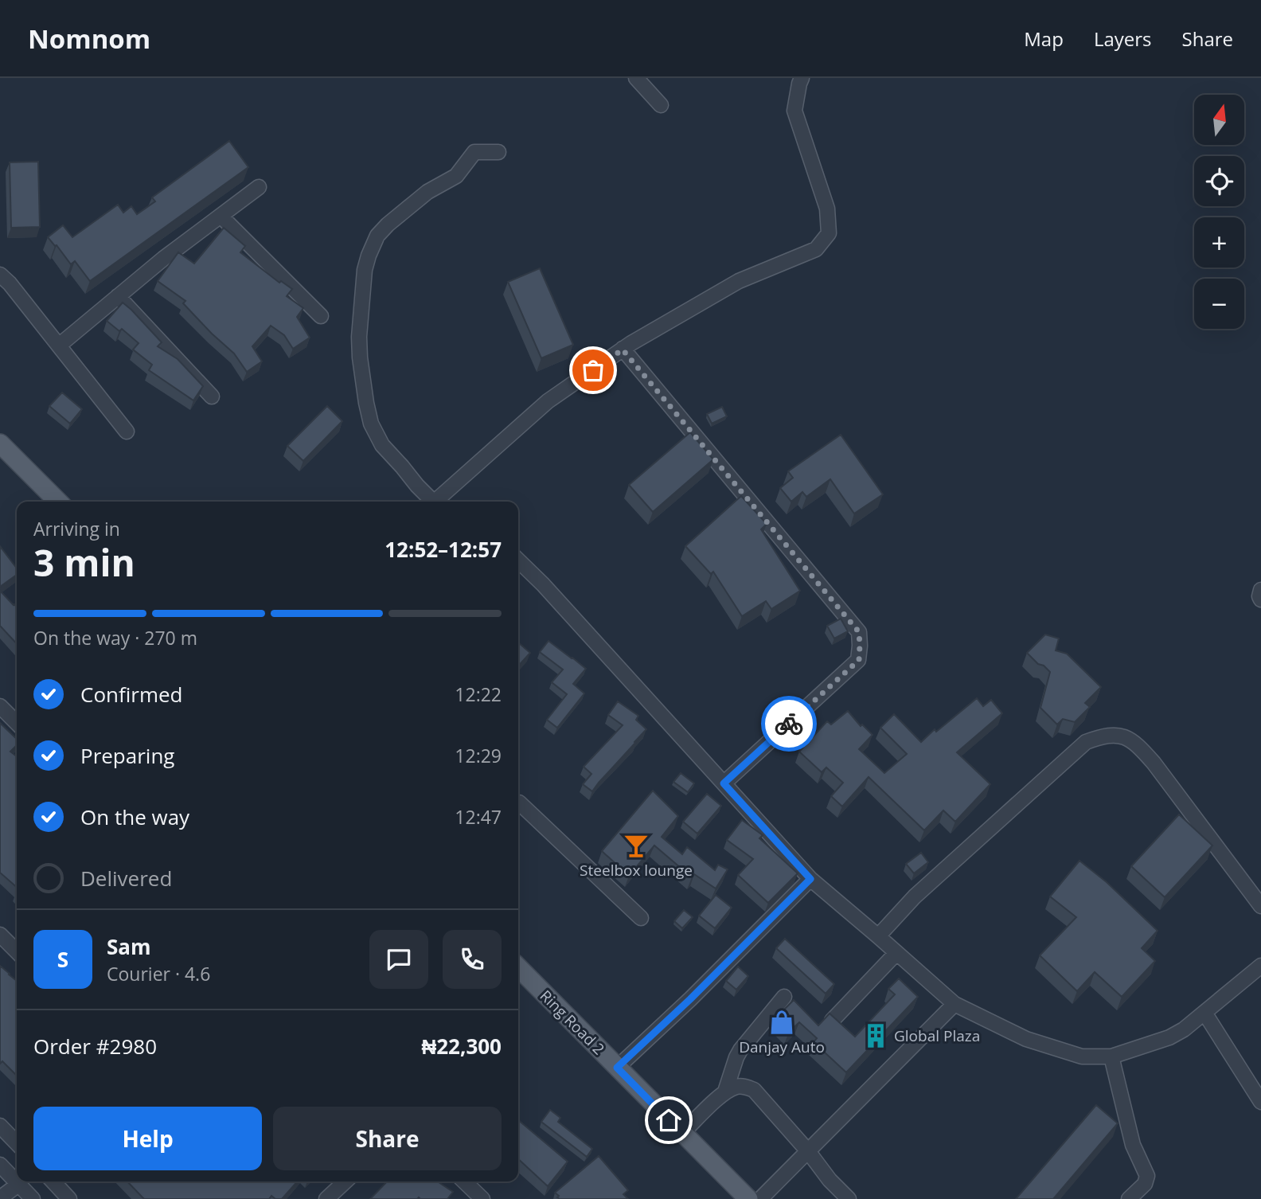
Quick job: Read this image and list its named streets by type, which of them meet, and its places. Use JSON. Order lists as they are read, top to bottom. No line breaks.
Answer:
{"streets":{"main road":["Ring Road 2"]},"places":{"bar":["Steelbox lounge"],"shop":["Danjay Auto"],"building":["Global Plaza"]},"north":"top","page":{"header":"Nomnom","nav":["Map","Layers","Share"],"map_buttons":["+","−"],"heading":["3 min","Arriving in","12:52–12:57"],"panel":["Sam","Courier · 4.6","Order #2980","₦22,300"],"bar":"On the way · 270 m","list":[["Confirmed","12:22"],["Preparing","12:29"],["On the way","12:47"],"Delivered"],"round":"S","buttons":["Help","Share"]}}
